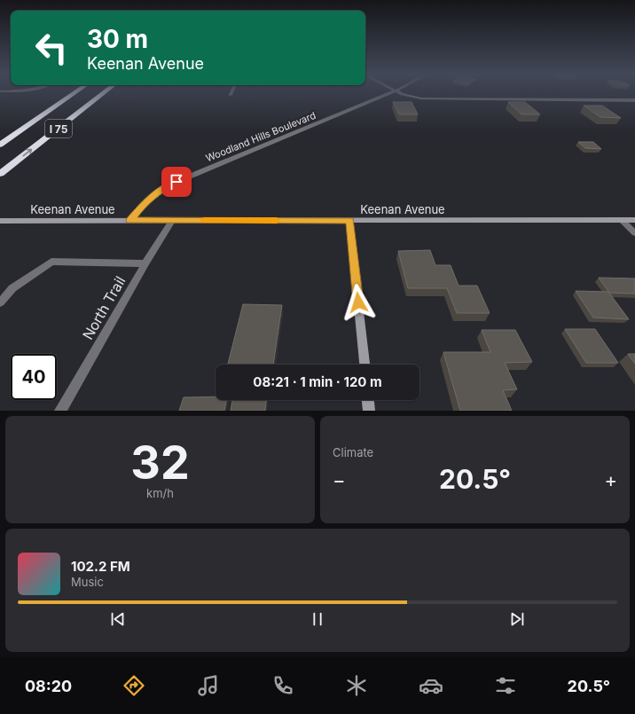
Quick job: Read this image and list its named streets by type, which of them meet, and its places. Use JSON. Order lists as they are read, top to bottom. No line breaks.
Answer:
{"streets":{"highway":["I 75"],"street":["Woodland Hills Boulevard","Keenan Avenue","North Trail"]},"crossings":[["Woodland Hills Boulevard","Keenan Avenue"],["Keenan Avenue","North Trail"]],"page":{"turn":["30 m","Keenan Avenue"],"limit":"40","trip":"08:21 · 1 min · 120 m","tile":[["32","km/h"],"Climate"],"heat":["−","20.5°","+"],"song":["102.2 FM","Music"],"tabs":["08:20","20.5°"]}}
